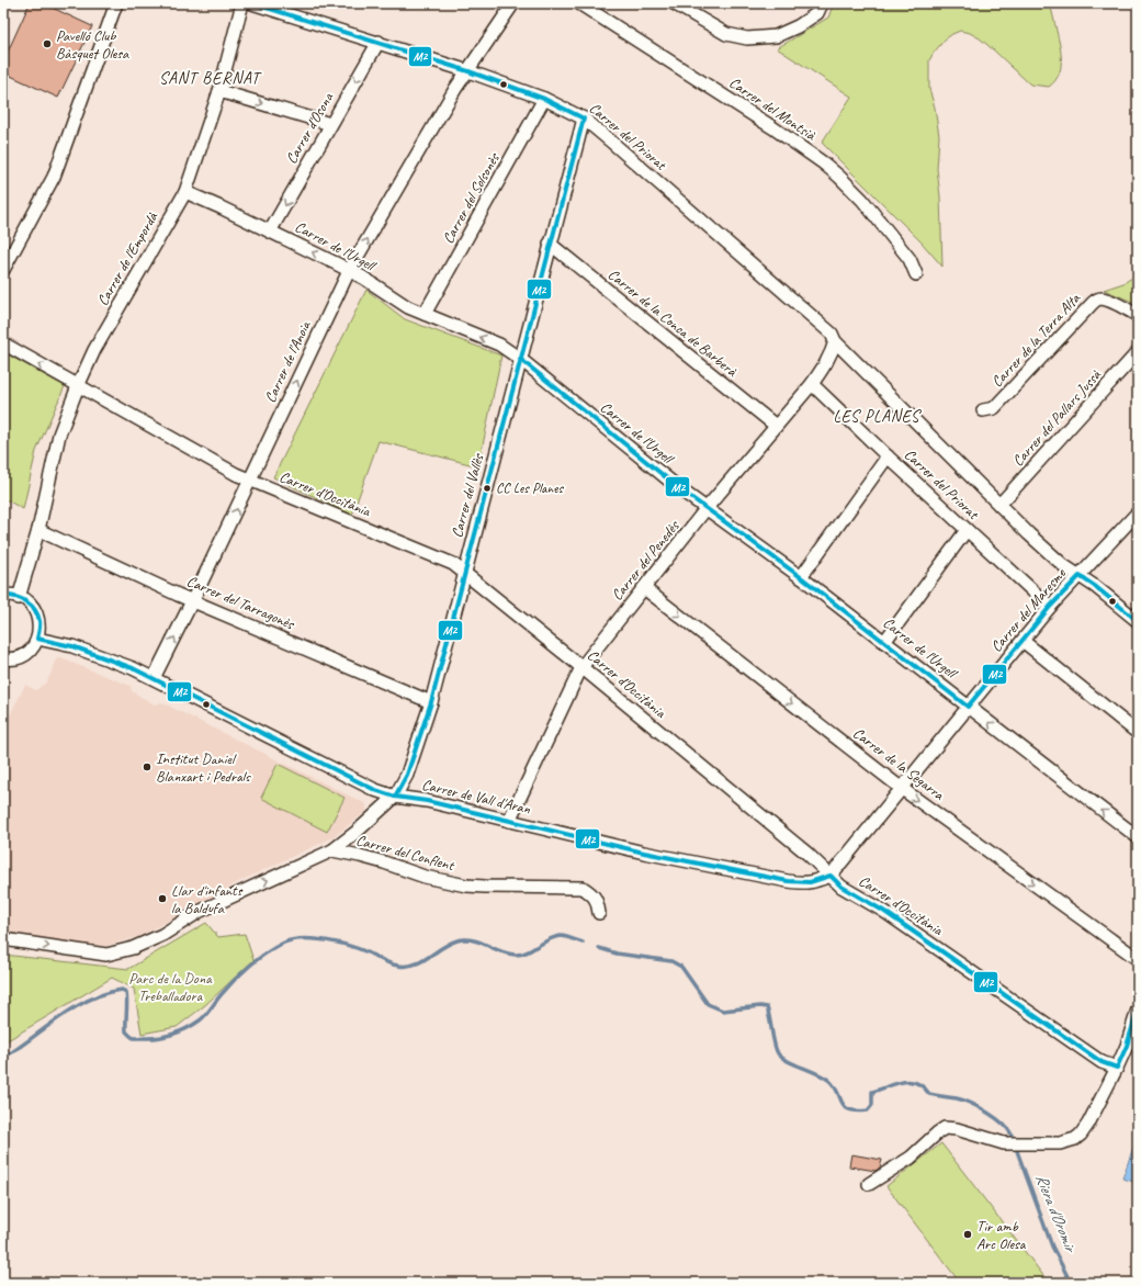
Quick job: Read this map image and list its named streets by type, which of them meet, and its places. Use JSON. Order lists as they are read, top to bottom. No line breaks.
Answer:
{"streets":{"street":["Carrer del Montsià","Carrer d'Osona","Carrer del Priorat","Carrer del Solsonès","Carrer de l'Urgell","Carrer de l'Empordà","Carrer de la Conca de Barberà","Carrer de la Terra Alta","Carrer de l'Anoia","Carrer del Pallars Jussà","Carrer d'Occitània","Carrer del Vallès","Carrer del Penedès","Carrer del Tarragonès","Carrer del Maresme","Carrer de la Segarra","Carrer de Vall d'Aran","Carrer del Conflent"]},"crossings":[["Carrer d'Osona","Carrer del Priorat"],["Carrer d'Osona","Carrer de l'Urgell"],["Carrer del Priorat","Carrer del Solsonès"],["Carrer del Priorat","Carrer de l'Anoia"],["Carrer del Priorat","Carrer del Pallars Jussà"],["Carrer del Priorat","Carrer del Vallès"],["Carrer del Priorat","Carrer del Penedès"],["Carrer del Priorat","Carrer del Maresme"],["Carrer del Solsonès","Carrer de l'Urgell"],["Carrer de l'Urgell","Carrer de l'Empordà"],["Carrer de l'Urgell","Carrer de l'Anoia"],["Carrer de l'Urgell","Carrer del Vallès"],["Carrer de l'Urgell","Carrer del Penedès"],["Carrer de l'Urgell","Carrer del Maresme"],["Carrer de l'Empordà","Carrer d'Occitània"],["Carrer de l'Empordà","Carrer del Tarragonès"],["Carrer de la Conca de Barberà","Carrer del Vallès"],["Carrer de la Conca de Barberà","Carrer del Penedès"],["Carrer de l'Anoia","Carrer d'Occitània"],["Carrer de l'Anoia","Carrer del Tarragonès"],["Carrer de l'Anoia","Carrer de Vall d'Aran"],["Carrer d'Occitània","Carrer del Vallès"],["Carrer d'Occitània","Carrer del Penedès"],["Carrer d'Occitània","Carrer del Maresme"],["Carrer d'Occitània","Carrer de Vall d'Aran"],["Carrer del Vallès","Carrer del Tarragonès"],["Carrer del Vallès","Carrer de Vall d'Aran"],["Carrer del Vallès","Carrer del Conflent"],["Carrer del Penedès","Carrer de la Segarra"],["Carrer del Penedès","Carrer de Vall d'Aran"],["Carrer del Maresme","Carrer de la Segarra"],["Carrer del Maresme","Carrer de Vall d'Aran"]],"one_way":["Carrer d'Osona","Carrer de l'Anoia","Carrer de la Segarra","Carrer del Conflent"],"districts":["SANT BERNAT","LES PLANES"],"water":["Riera d'Oromir"],"parks":["Parc de la Dona Treballadora"],"places":["Pavelló Club Bàsquet Olesa","CC Les Planes","Institut Daniel Blanxart i Pedrals","Llar d'infants la Baldufa","Tir amb Arc Olesa"],"lines":["transit line M2"]}
